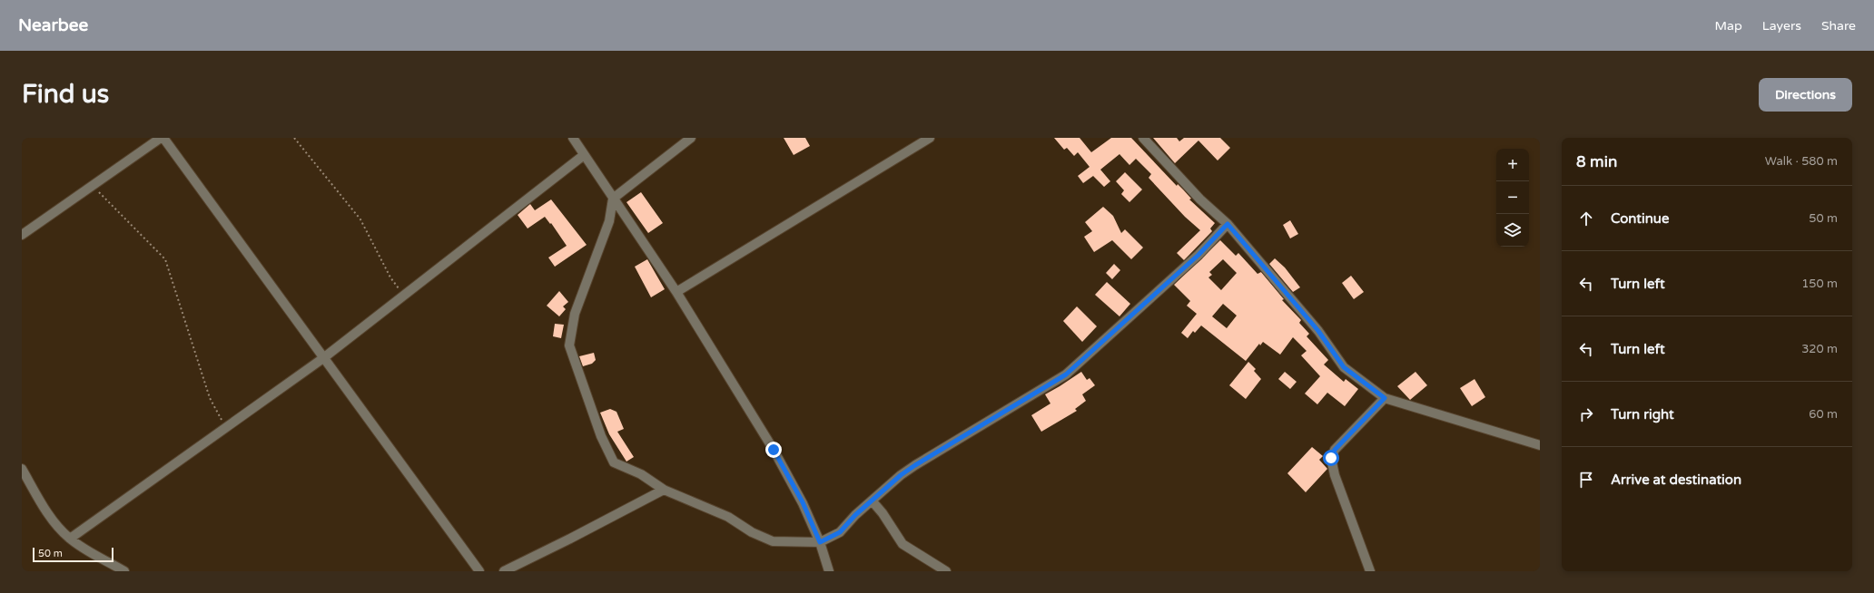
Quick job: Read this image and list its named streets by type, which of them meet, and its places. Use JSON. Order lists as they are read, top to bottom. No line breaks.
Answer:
{"scale_bar":"50 m","page":{"header":"Nearbee","nav":["Map","Layers","Share"],"buttons":"Directions","title":"Find us","heading":["8 min","Walk · 580 m"],"map_buttons":["+","−"],"list":[["Continue","50 m"],["Turn left","150 m"],["Turn left","320 m"],["Turn right","60 m"],"Arrive at destination"],"scale":"50 m"}}
